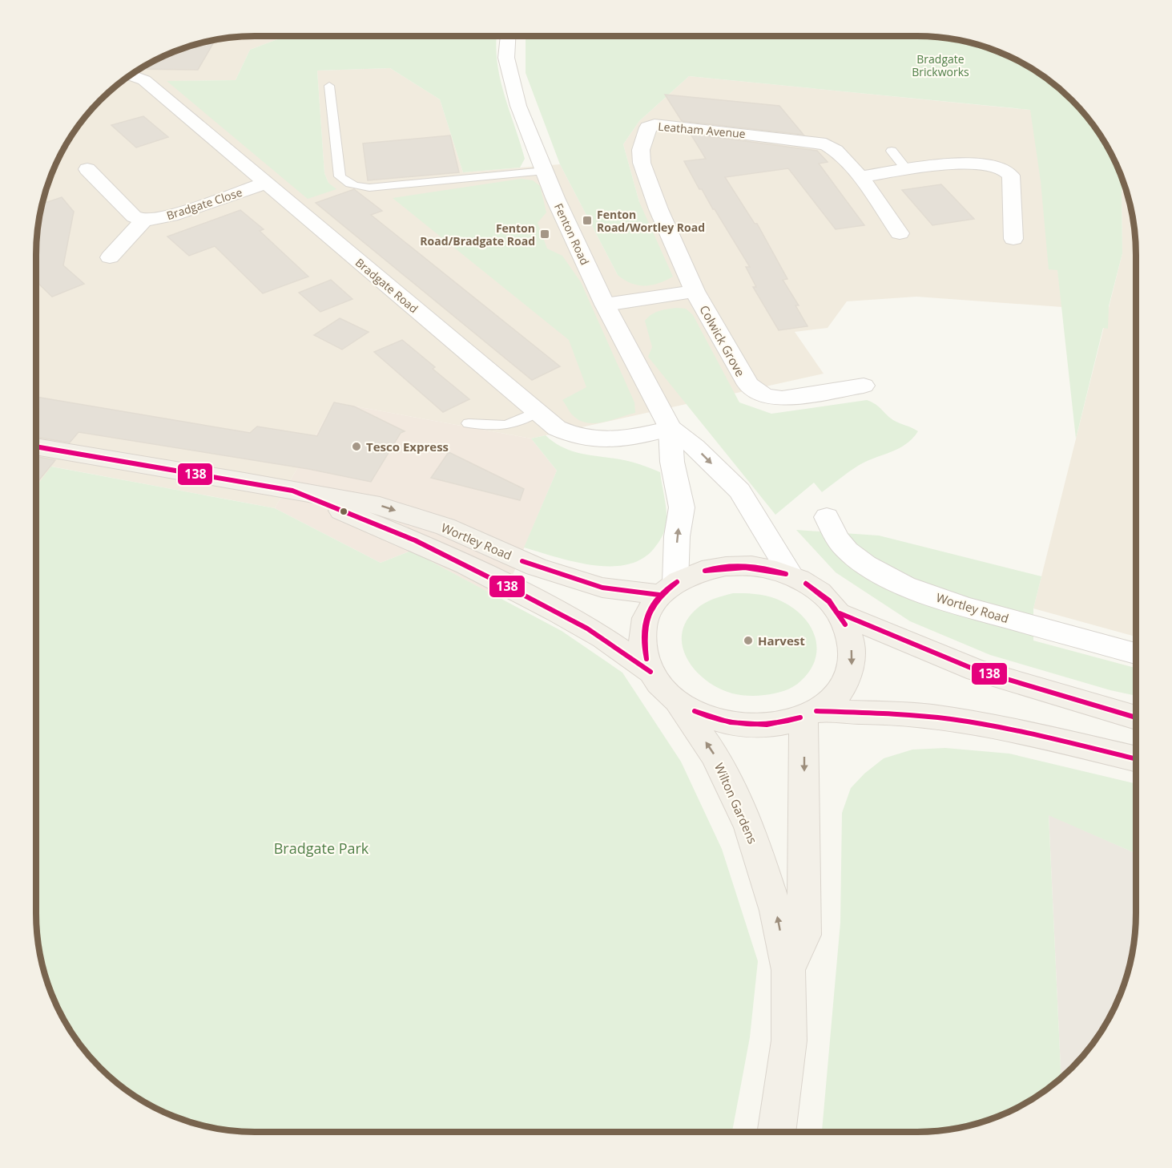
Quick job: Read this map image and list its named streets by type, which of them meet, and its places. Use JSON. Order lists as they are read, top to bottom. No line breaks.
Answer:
{"streets":{"main road":["Wortley Road","Wilton Gardens"],"street":["Leatham Avenue","Bradgate Close","Fenton Road","Bradgate Road","Colwick Grove"]},"crossings":[["Leatham Avenue","Colwick Grove"],["Bradgate Close","Bradgate Road"],["Fenton Road","Bradgate Road"],["Fenton Road","Wortley Road"]],"parks":["Bradgate Brickworks","Bradgate Park"],"places":{"transit":["Fenton Road/Wortley Road","Fenton Road/Bradgate Road"],"other":["Tesco Express","Harvest"]},"lines":["transit line 138"]}
